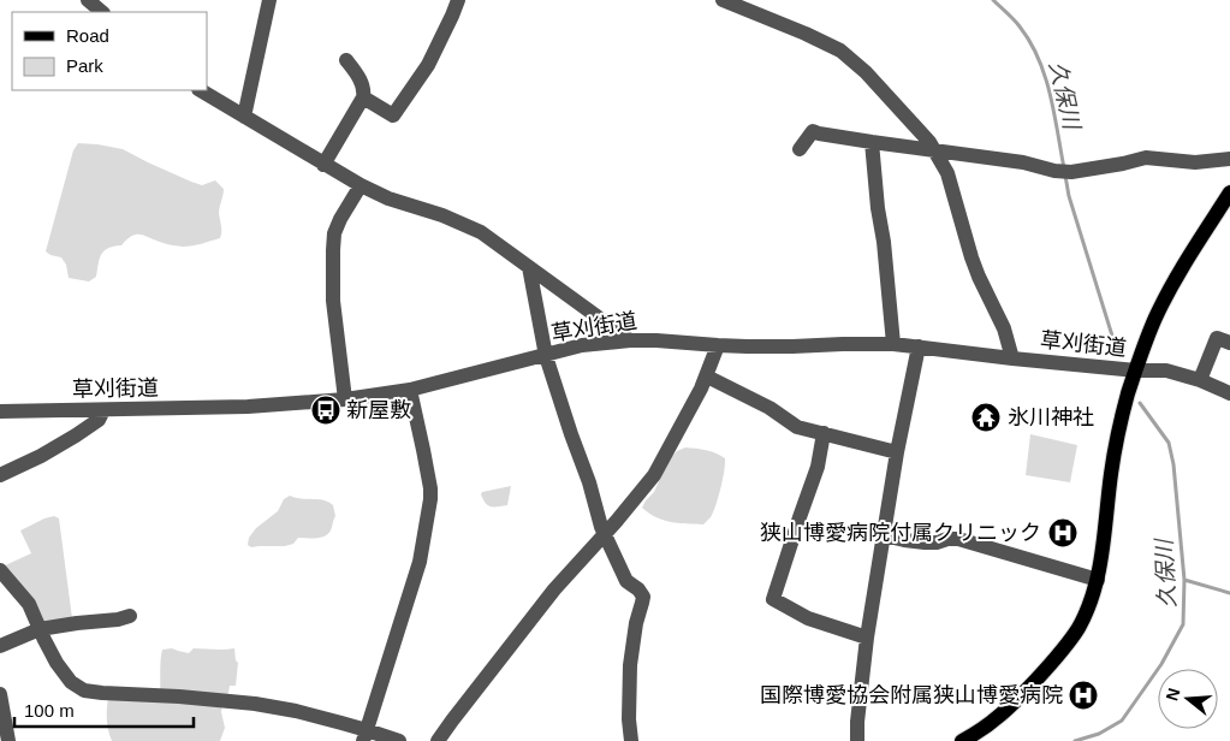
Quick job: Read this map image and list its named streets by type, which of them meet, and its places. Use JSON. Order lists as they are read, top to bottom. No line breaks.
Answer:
{"streets":{"street":["草刈街道"]},"water":["久保川"],"places":{"bus stop":["新屋敷"],"temple":["氷川神社"],"hospital":["狭山博愛病院付属クリニック","国際博愛協会附属狭山博愛病院"]},"legend":["Road","Park"],"scale_bar":"100 m","north":"left"}
